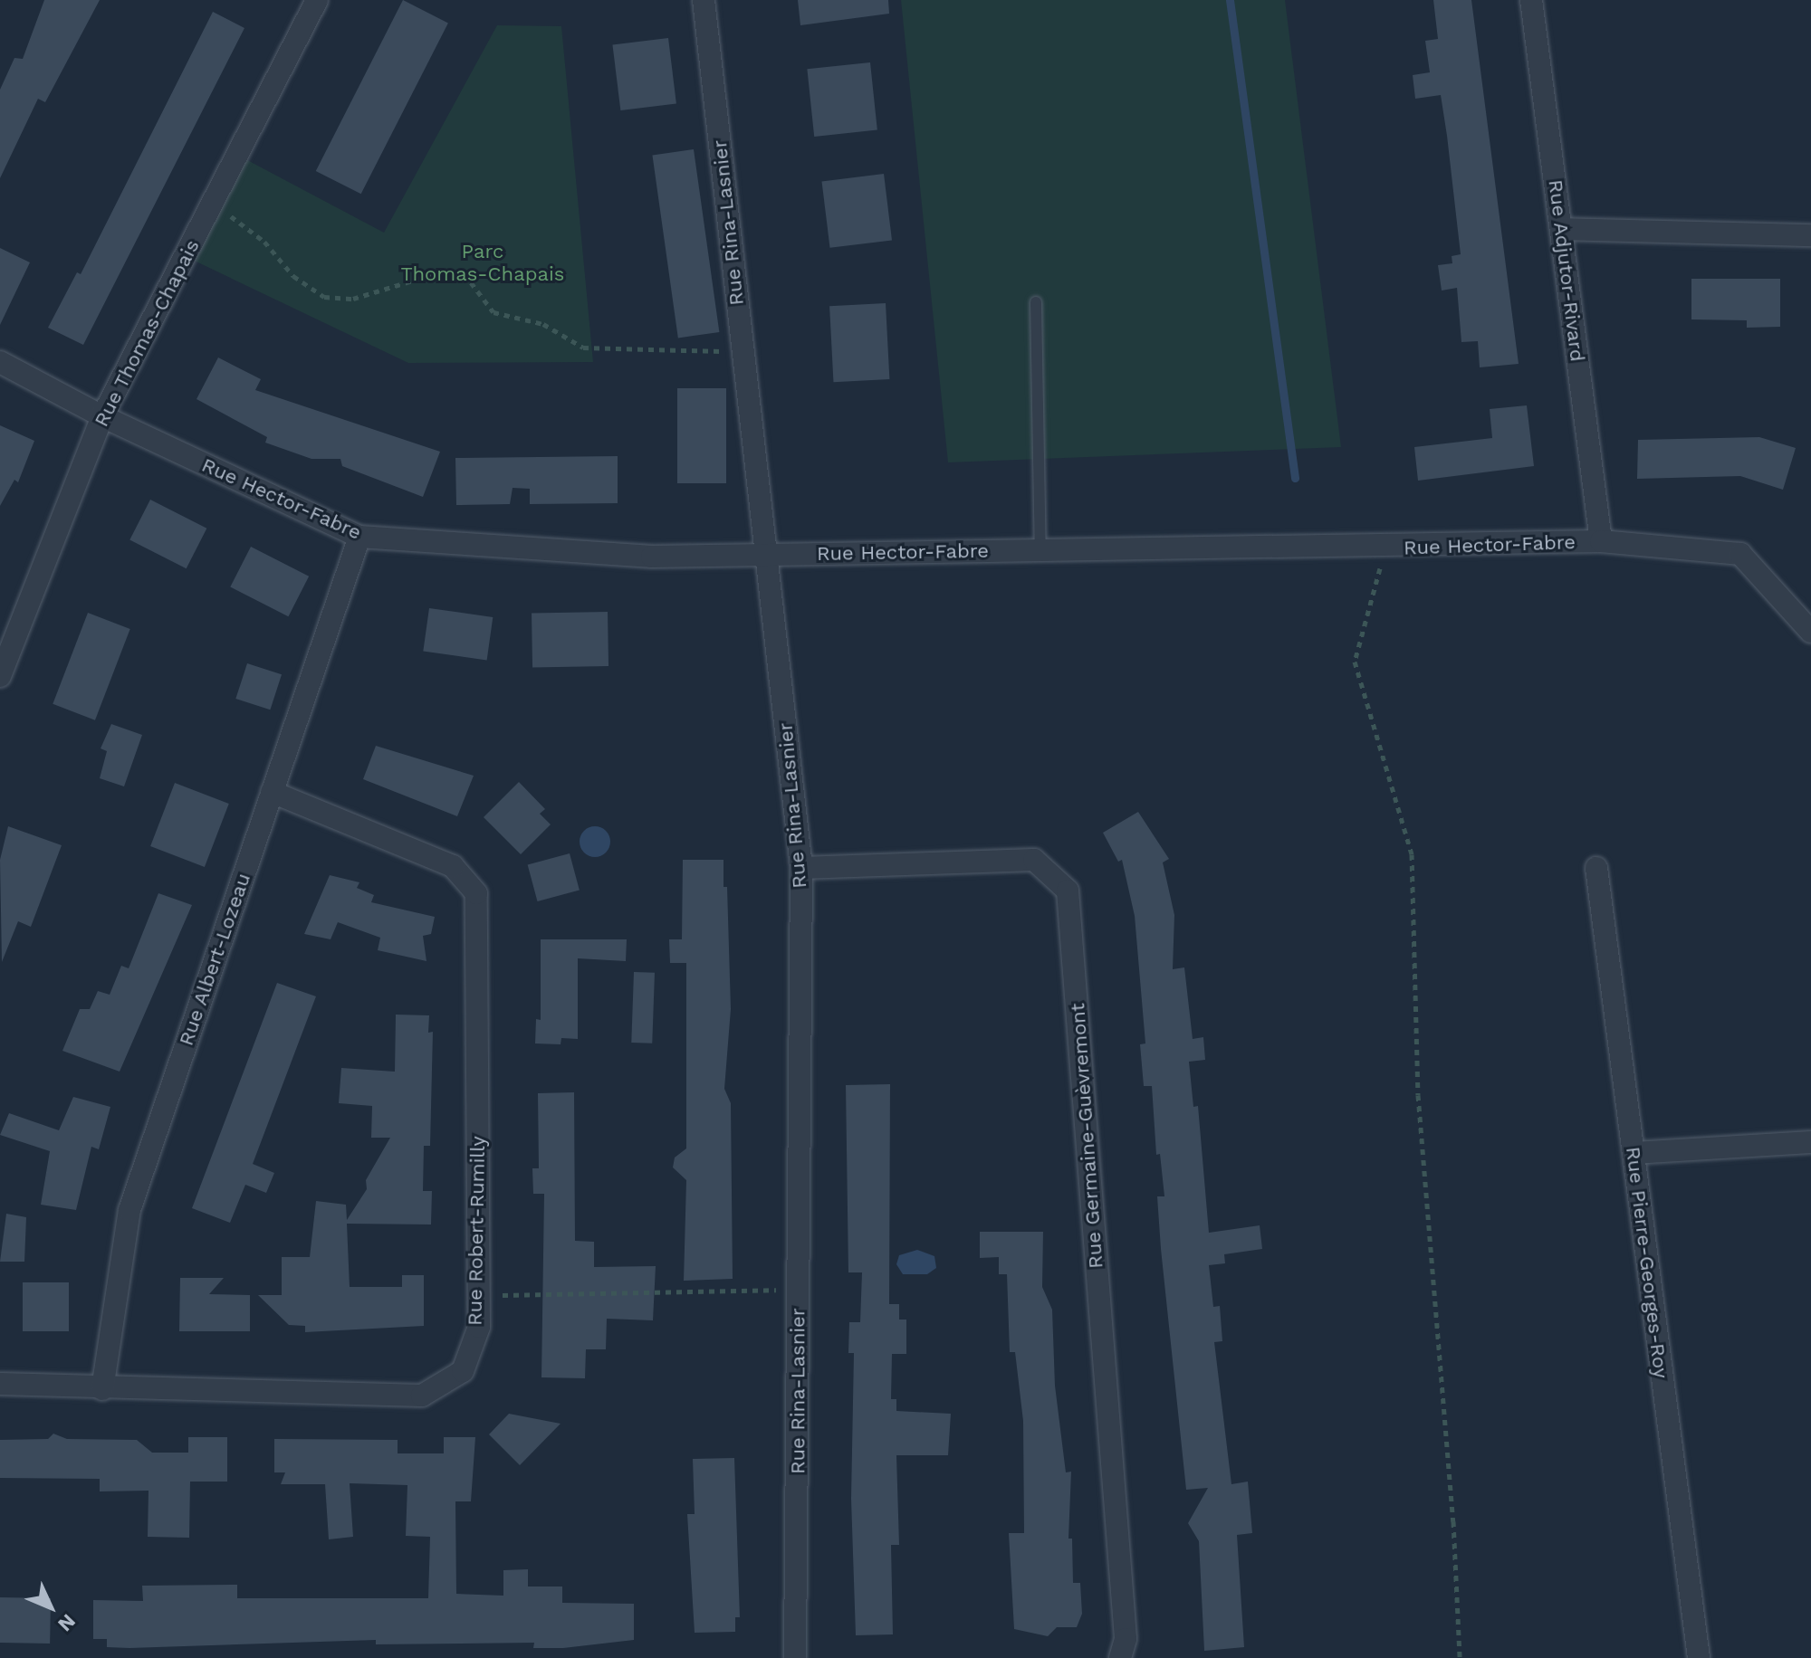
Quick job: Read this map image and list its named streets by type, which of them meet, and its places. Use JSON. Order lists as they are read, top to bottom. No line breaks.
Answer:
{"streets":{"street":["Rue Rina-Lasnier","Rue Adjutor-Rivard","Rue Thomas-Chapais","Rue Hector-Fabre","Rue Albert-Lozeau","Rue Germaine-Guèvremont","Rue Robert-Rumilly","Rue Pierre-Georges-Roy"]},"crossings":[["Rue Rina-Lasnier","Rue Hector-Fabre"],["Rue Rina-Lasnier","Rue Germaine-Guèvremont"],["Rue Adjutor-Rivard","Rue Hector-Fabre"],["Rue Thomas-Chapais","Rue Hector-Fabre"],["Rue Hector-Fabre","Rue Albert-Lozeau"],["Rue Albert-Lozeau","Rue Robert-Rumilly"]],"parks":["Parc Thomas-Chapais"],"north":"bottom right"}
